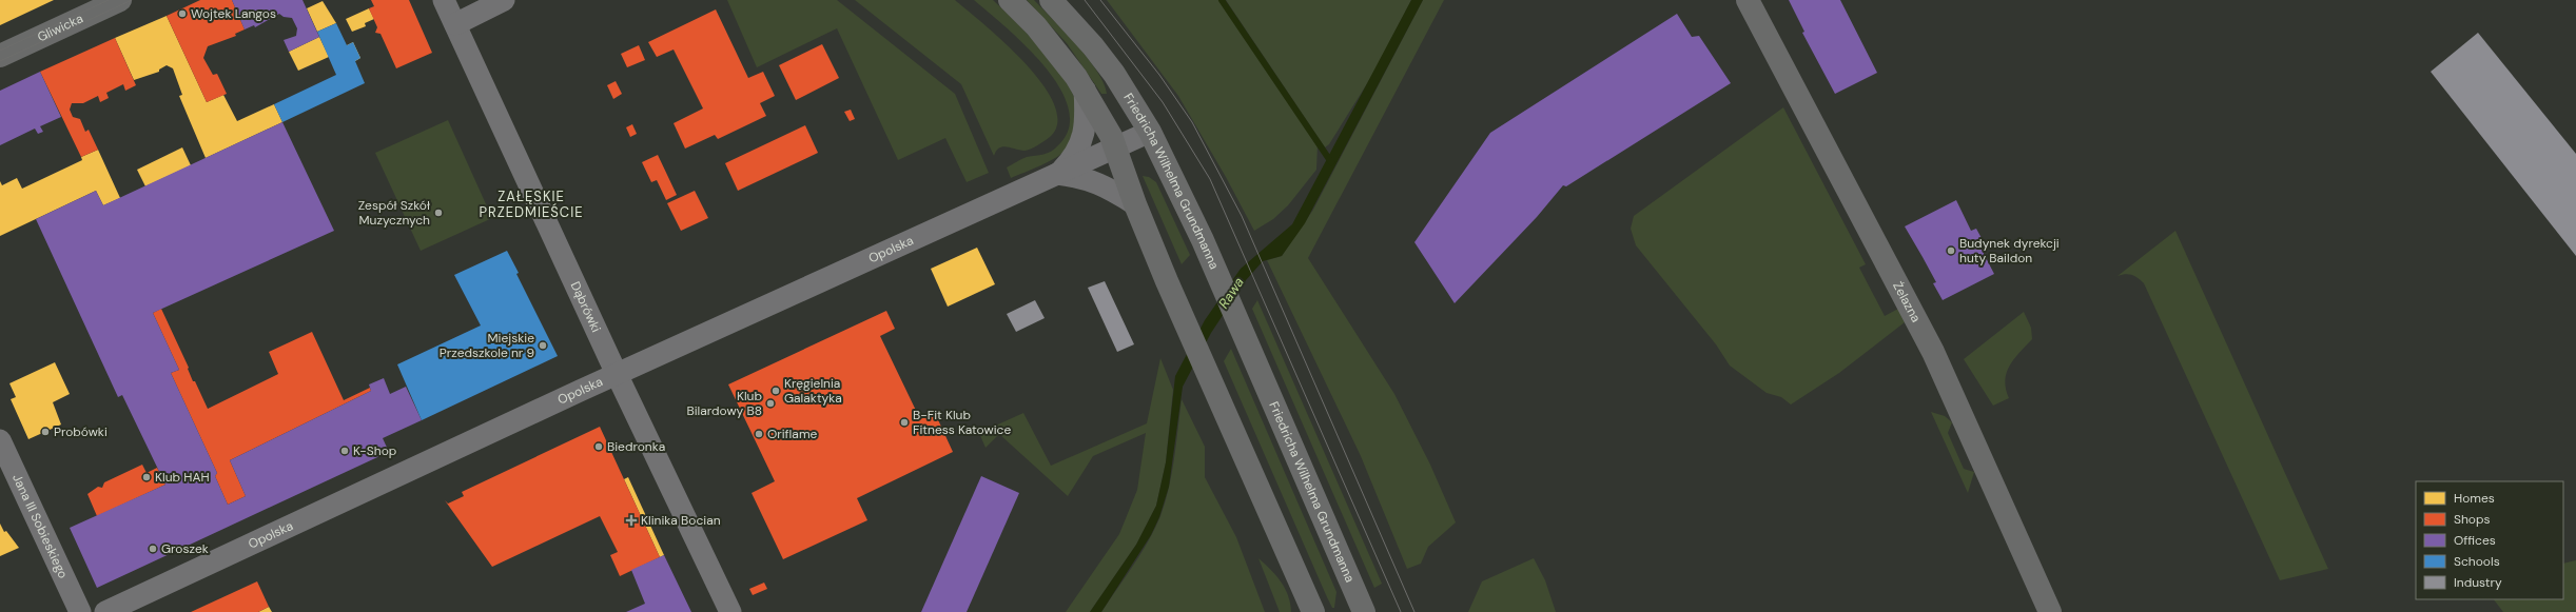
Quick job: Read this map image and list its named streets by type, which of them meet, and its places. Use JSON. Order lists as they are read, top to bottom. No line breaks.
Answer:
{"streets":{"main road":["Gliwicka","Friedricha Wilhelma Grundmanna","Żelazna"],"street":["Opolska","Dąbrówki","Jana III Sobieskiego"]},"crossings":[["Friedricha Wilhelma Grundmanna","Opolska"],["Opolska","Dąbrówki"]],"districts":["ZAŁĘSKIE PRZEDMIEŚCIE"],"water":["Rawa"],"places":{"other":["Wojtek Langos","Zespół Szkół Muzycznych","Budynek dyrekcji huty Baildon","Miejskie Przedszkole nr 9","Kręgielnia Galaktyka","Klub Bilardowy B8","B-Fit Klub Fitness Katowice","Probówki","Oriflame","Biedronka","K-Shop","Klub HAH","Groszek"],"health":["Klinika Bocian"]},"legend":["Homes","Shops","Offices","Schools","Industry"]}
